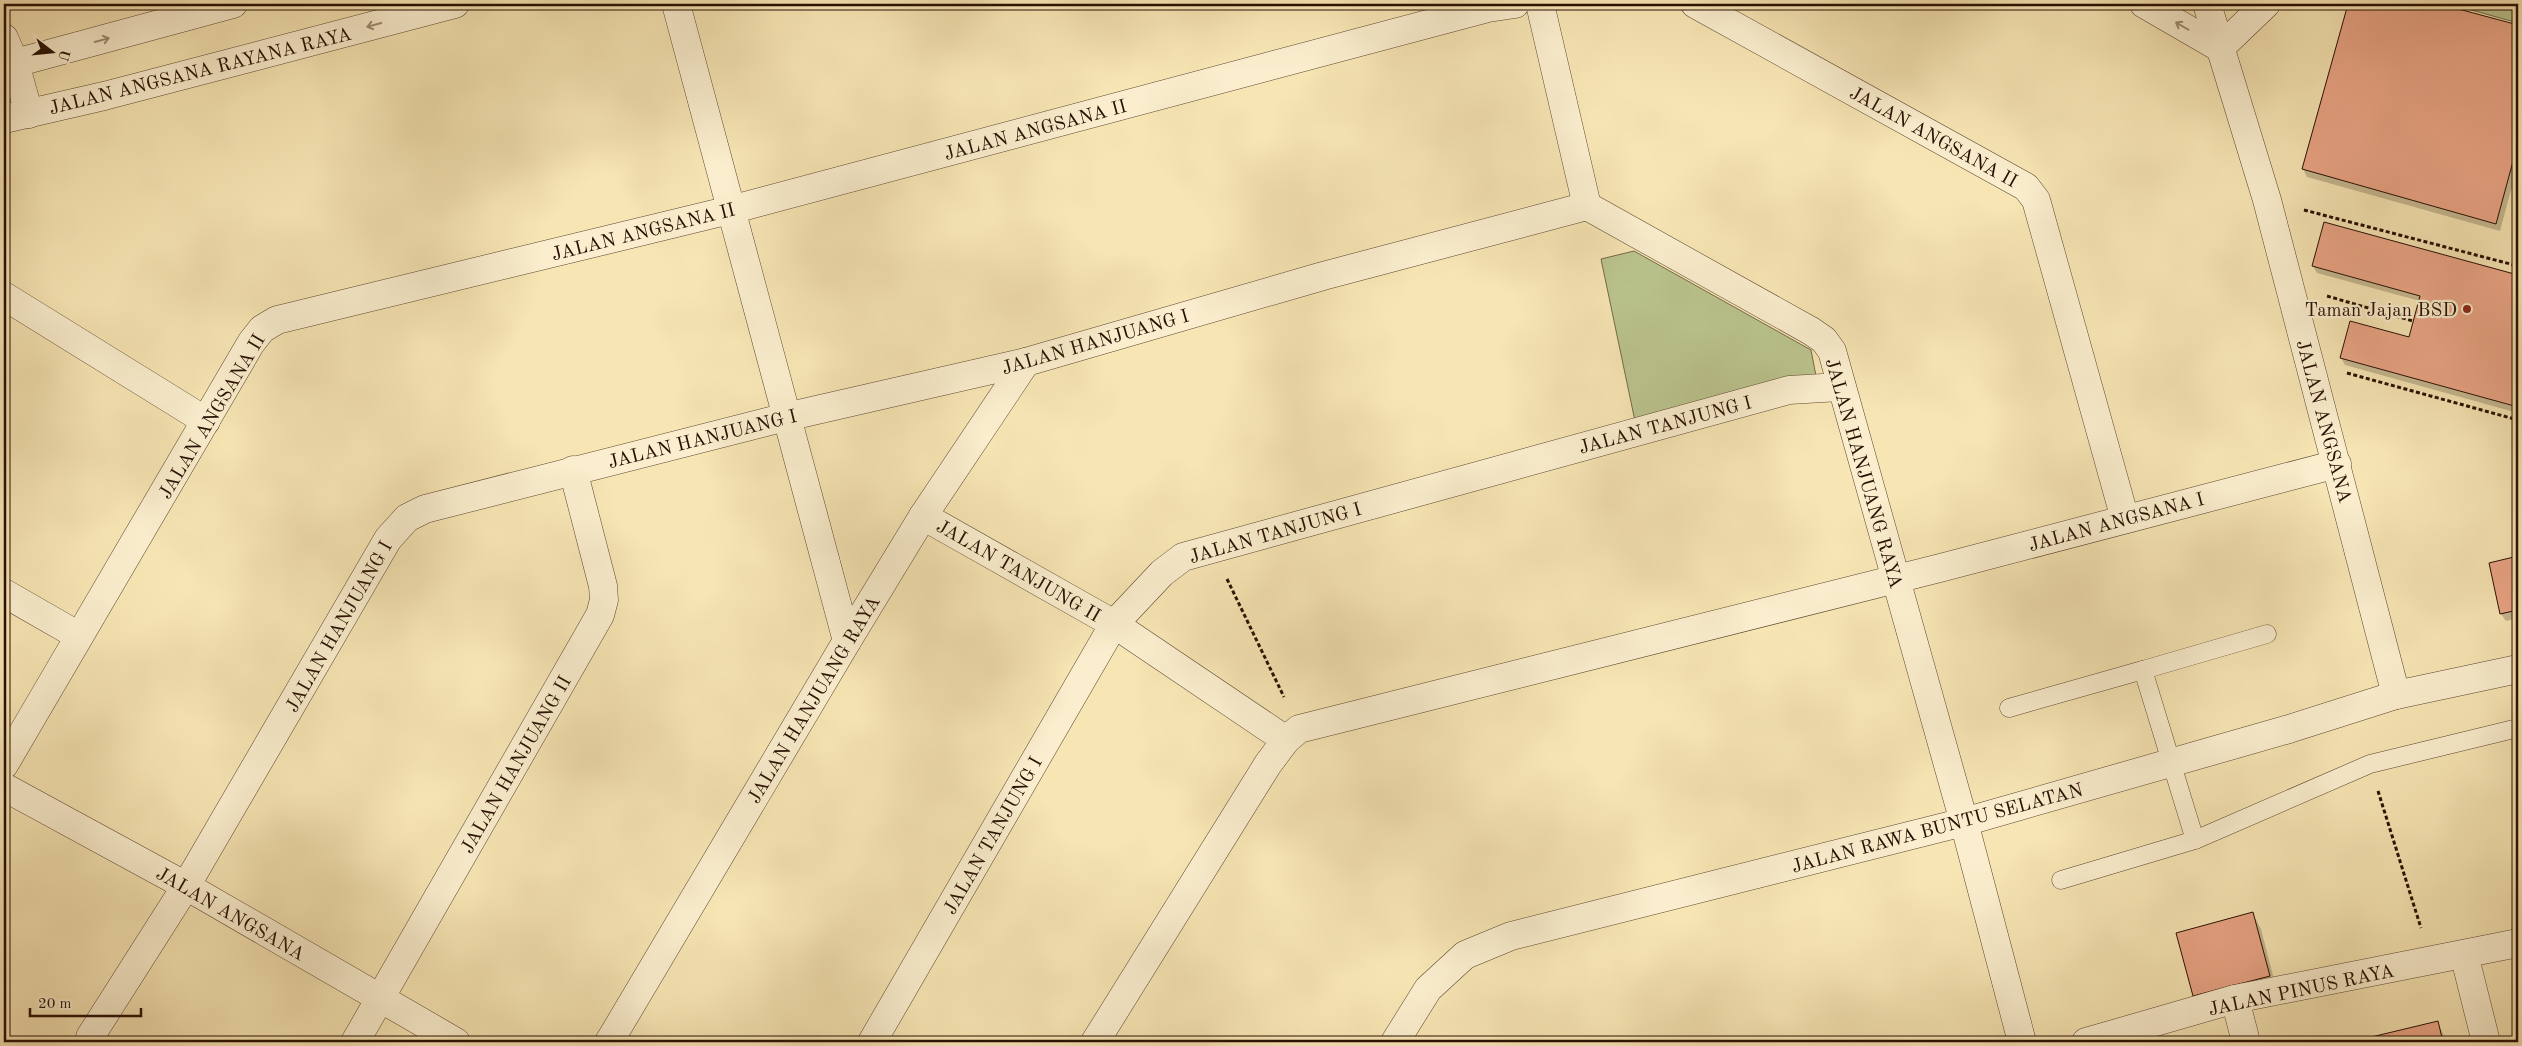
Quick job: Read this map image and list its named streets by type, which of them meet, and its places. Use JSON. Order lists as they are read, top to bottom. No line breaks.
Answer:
{"streets":{"street":["JALAN ANGSANA RAYANA RAYA","JALAN ANGSANA II","JALAN HANJUANG I","JALAN ANGSANA","JALAN TANJUNG I","JALAN HANJUANG RAYA","JALAN ANGSANA I","JALAN TANJUNG II","JALAN HANJUANG II","JALAN RAWA BUNTU SELATAN","JALAN PINUS RAYA"]},"crossings":[["JALAN ANGSANA II","JALAN ANGSANA I"],["JALAN HANJUANG I","JALAN ANGSANA"],["JALAN HANJUANG I","JALAN HANJUANG RAYA"],["JALAN HANJUANG I","JALAN HANJUANG II"],["JALAN ANGSANA","JALAN ANGSANA I"],["JALAN ANGSANA","JALAN HANJUANG II"],["JALAN ANGSANA","JALAN RAWA BUNTU SELATAN"],["JALAN TANJUNG I","JALAN HANJUANG RAYA"],["JALAN TANJUNG I","JALAN TANJUNG II"],["JALAN HANJUANG RAYA","JALAN ANGSANA I"],["JALAN HANJUANG RAYA","JALAN TANJUNG II"],["JALAN HANJUANG RAYA","JALAN RAWA BUNTU SELATAN"],["JALAN ANGSANA I","JALAN TANJUNG II"]],"places":["Taman Jajan BSD"],"scale_bar":"20 m","north":"right"}
